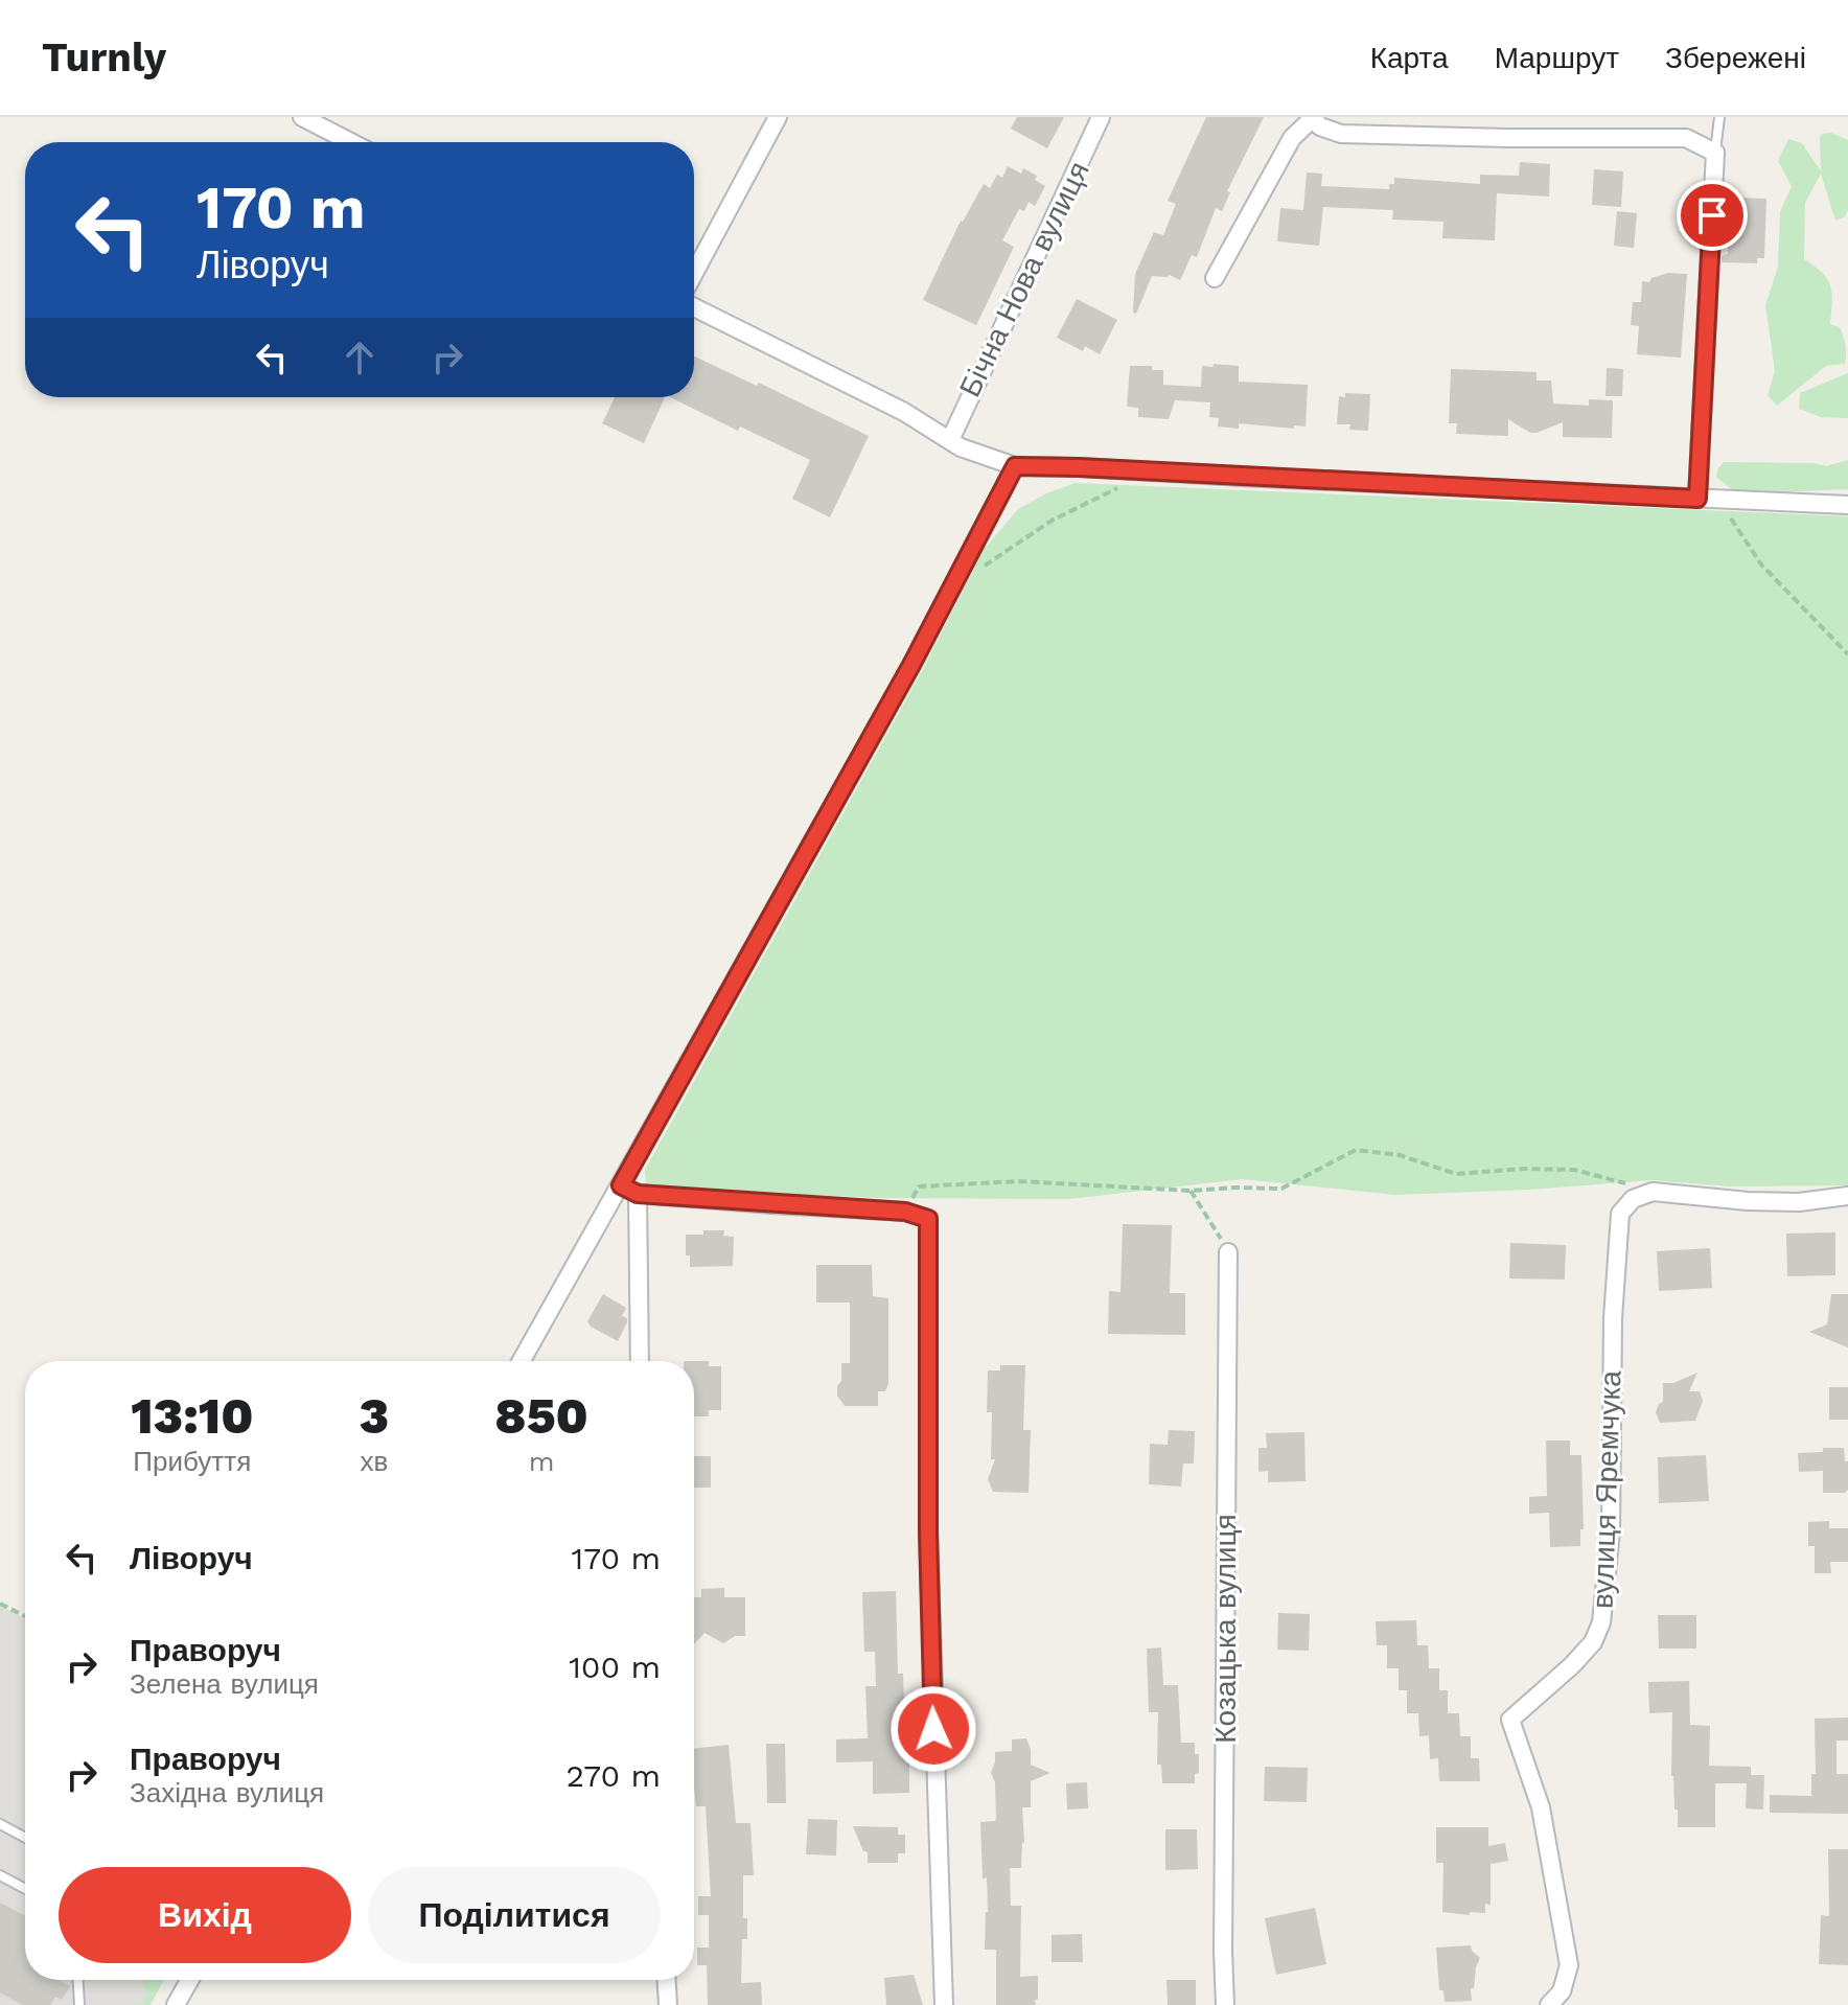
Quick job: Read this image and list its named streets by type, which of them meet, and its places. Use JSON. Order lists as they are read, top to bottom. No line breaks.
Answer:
{"streets":{"street":["Бічна Нова вулиця","вулиця Яремчука","Козацька вулиця"]},"page":{"header":"Turnly","nav":["Карта","Маршрут","Збережені"],"turn":["170 m","Ліворуч"],"eta":["13:10","Прибуття","3","хв","850","m"],"list":[{"name":"Ліворуч","value":"170 m"},{"name":"Праворуч","note":"Зелена вулиця","value":"100 m"},{"name":"Праворуч","note":"Західна вулиця","value":"270 m"}],"buttons":["Вихід","Поділитися"]}}
